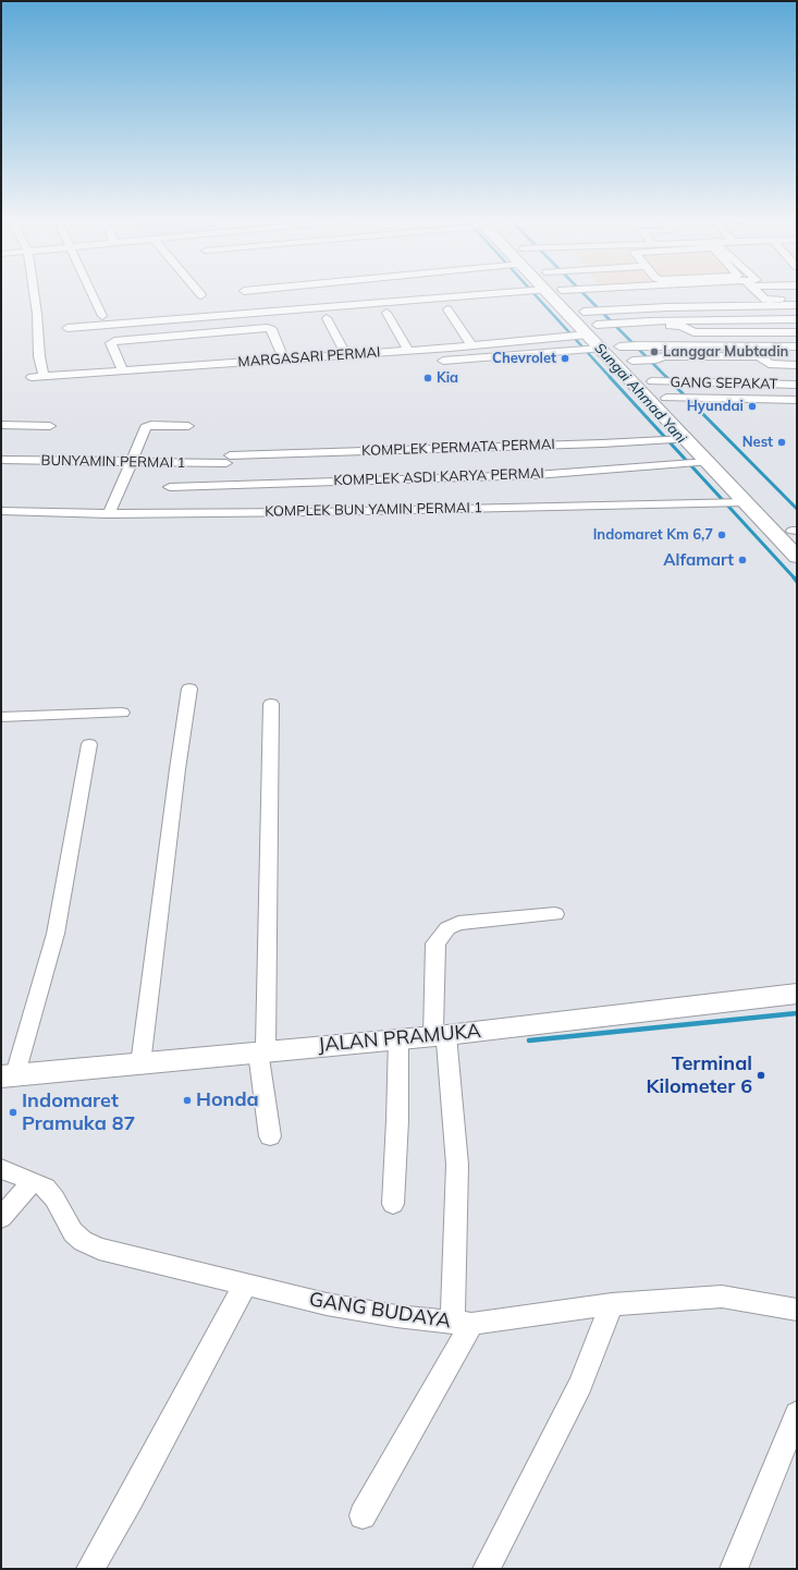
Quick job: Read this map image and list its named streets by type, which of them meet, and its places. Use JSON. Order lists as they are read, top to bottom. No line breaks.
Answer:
{"streets":{"main road":["JALAN PRAMUKA"],"street":["MARGASARI PERMAI","GANG SEPAKAT","KOMPLEK PERMATA PERMAI","BUNYAMIN PERMAI 1","KOMPLEK ASDI KARYA PERMAI","KOMPLEK BUN YAMIN PERMAI 1","GANG BUDAYA"]},"crossings":[["KOMPLEK PERMATA PERMAI","BUNYAMIN PERMAI 1"]],"water":["Sungai Ahmad Yani"],"places":["Langgar Mubtadin","Chevrolet","Kia","Hyundai","Nest","Indomaret Km 6,7","Alfamart","Terminal Kilometer 6","Honda","Indomaret Pramuka 87"]}
